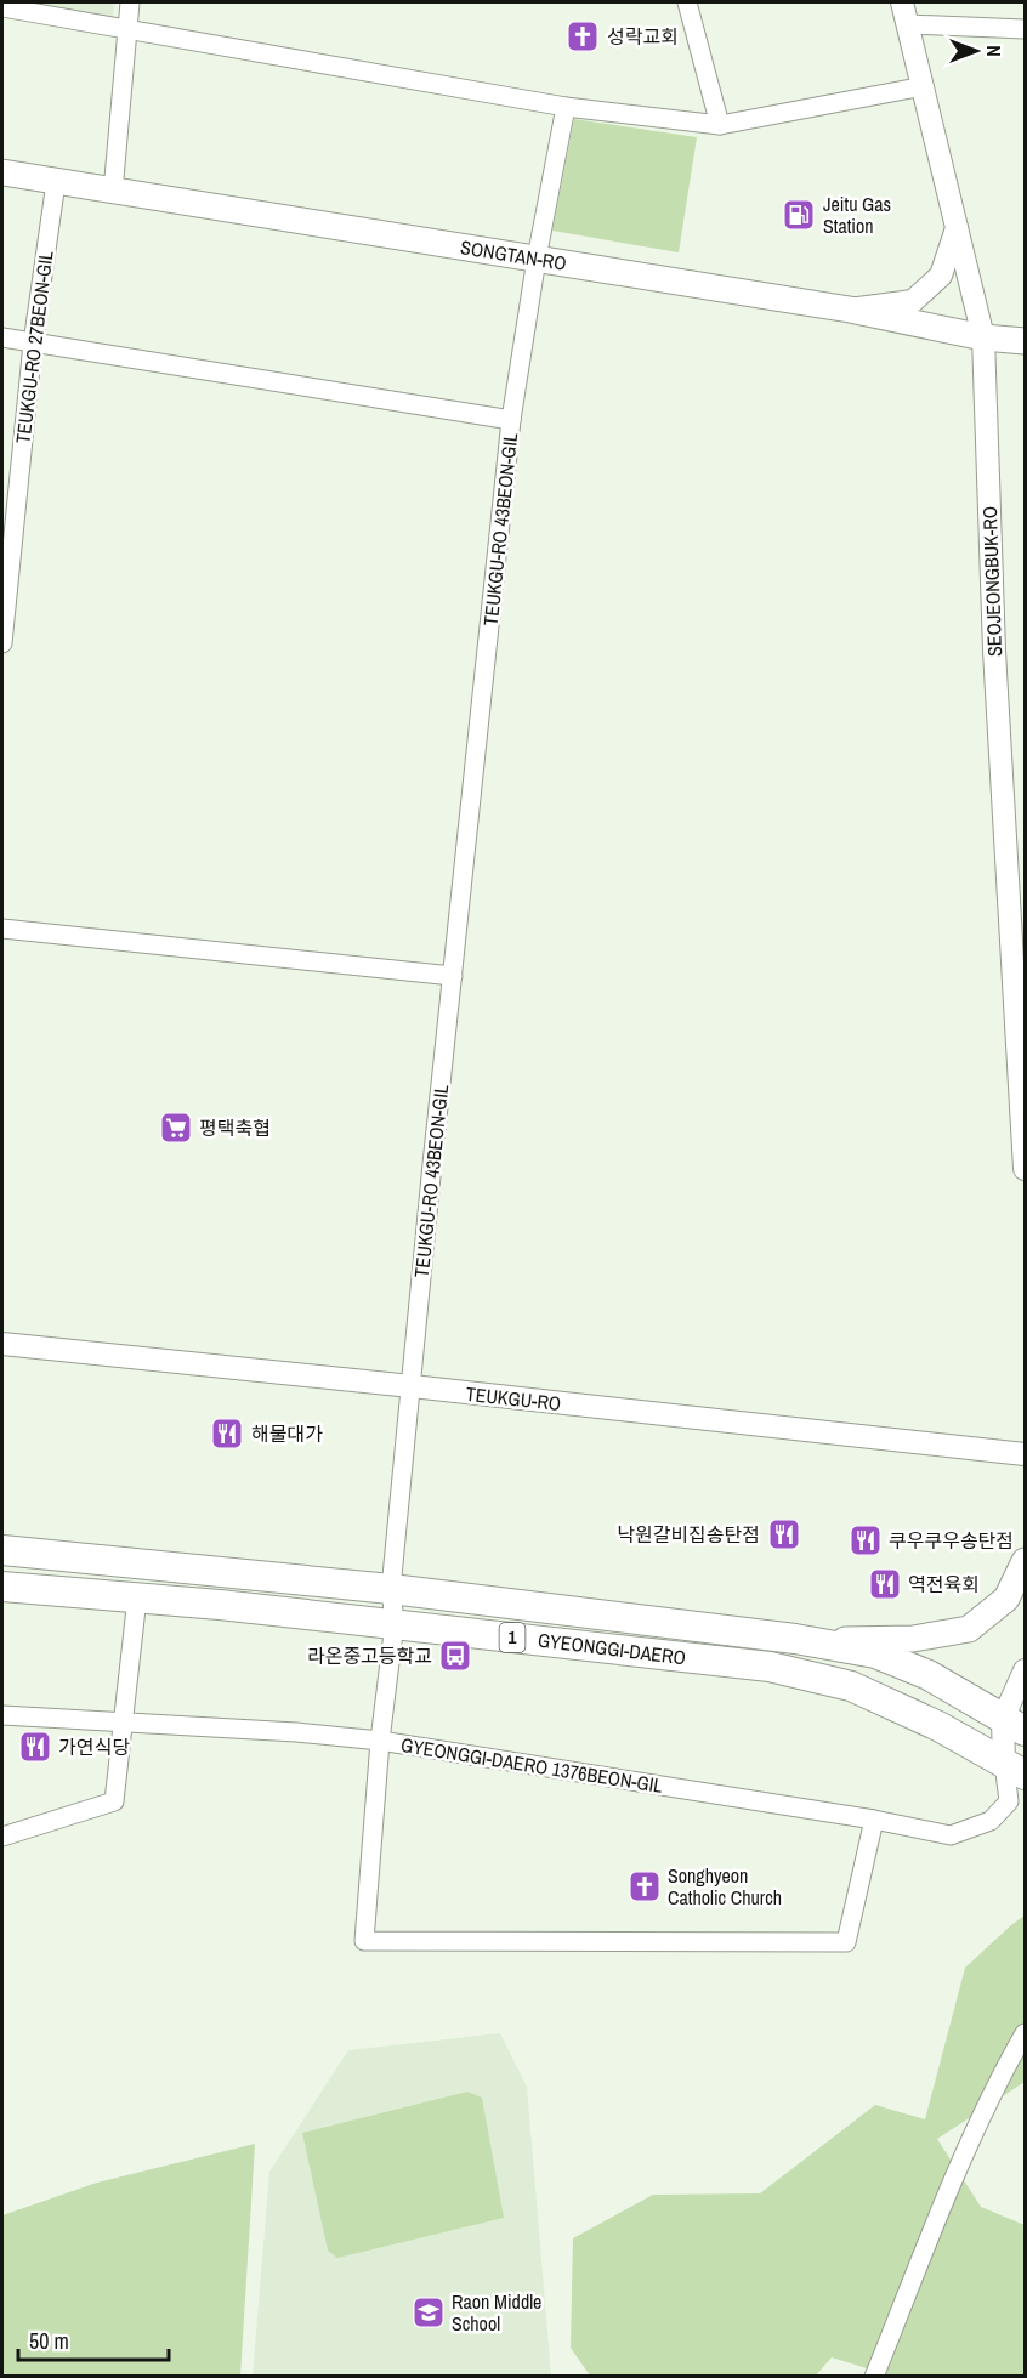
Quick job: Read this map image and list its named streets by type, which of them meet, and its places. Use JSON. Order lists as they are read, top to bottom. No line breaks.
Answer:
{"streets":{"main road":["SONGTAN-RO","1","GYEONGGI-DAERO"],"street":["TEUKGU-RO 27BEON-GIL","TEUKGU-RO 43BEON-GIL","SEOJEONGBUK-RO","TEUKGU-RO","GYEONGGI-DAERO 1376BEON-GIL"]},"crossings":[["SONGTAN-RO","TEUKGU-RO 27BEON-GIL"],["SONGTAN-RO","SEOJEONGBUK-RO"],["TEUKGU-RO 27BEON-GIL","TEUKGU-RO 43BEON-GIL"],["TEUKGU-RO 43BEON-GIL","TEUKGU-RO"],["TEUKGU-RO 43BEON-GIL","GYEONGGI-DAERO"],["TEUKGU-RO 43BEON-GIL","GYEONGGI-DAERO 1376BEON-GIL"],["GYEONGGI-DAERO","GYEONGGI-DAERO 1376BEON-GIL"]],"places":{"church":["성락교회","Songhyeon Catholic Church"],"fuel station":["Jeitu Gas Station"],"supermarket":["평택축협"],"restaurant":["해물대가","낙원갈비집송탄점","쿠우쿠우송탄점","역전육회","가연식당"],"bus stop":["라온중고등학교"],"school or university":["Raon Middle School"]},"scale_bar":"50 m","north":"right"}
